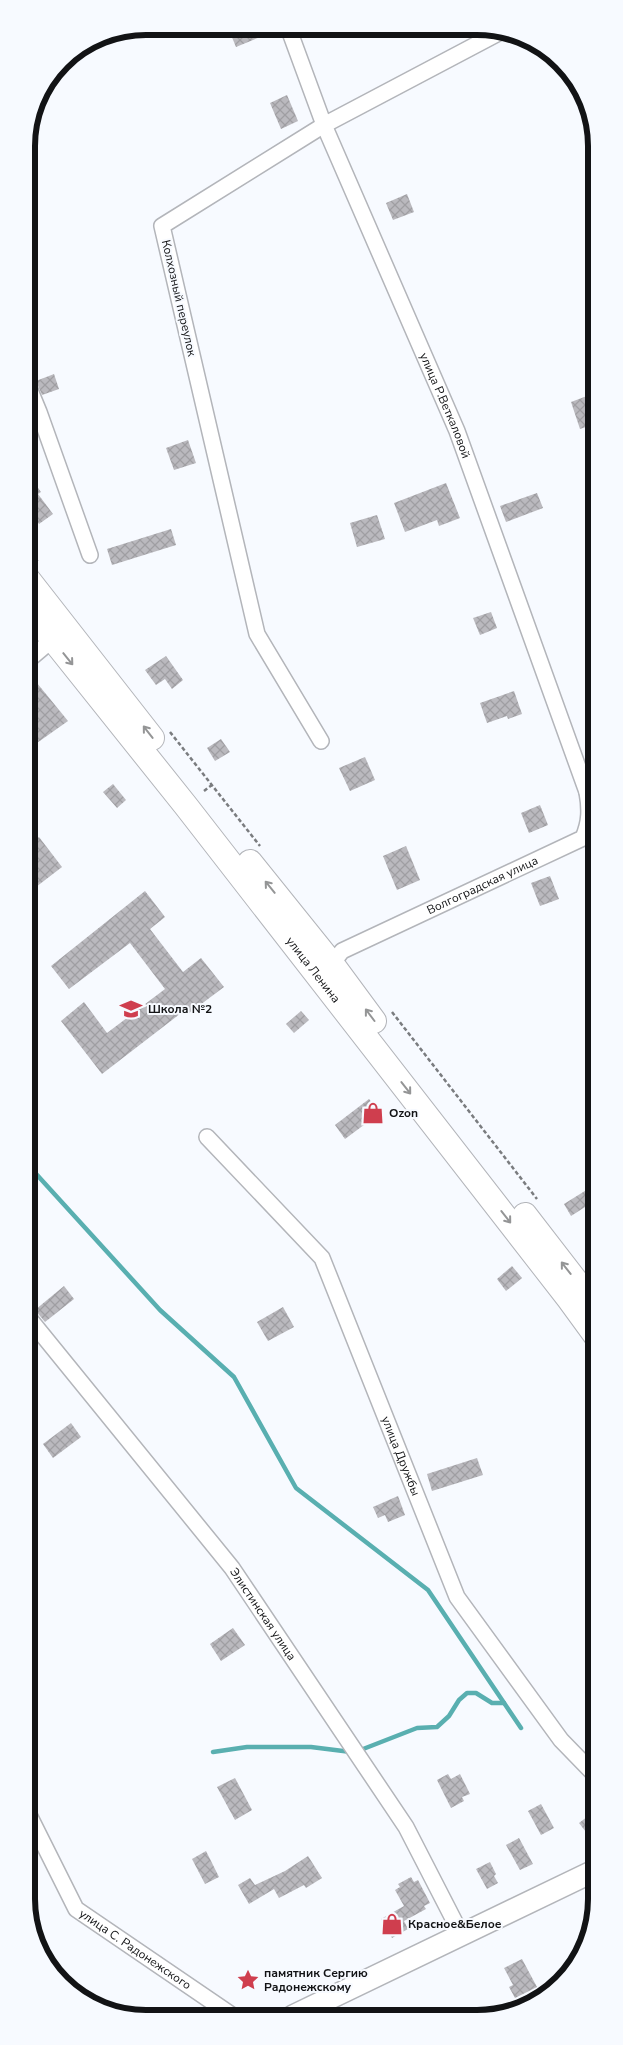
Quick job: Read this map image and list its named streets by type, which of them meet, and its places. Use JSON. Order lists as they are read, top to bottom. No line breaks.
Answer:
{"streets":{"main road":["улица Ленина"],"street":["Колхозный переулок","улица Р.Веткаловой","Волгоградская улица","улица Дружбы","Элистинская улица","улица С. Радонежского"]},"crossings":[["Колхозный переулок","улица Р.Веткаловой"],["Волгоградская улица","улица Ленина"]],"places":{"school or university":["Школа №2"],"shop":["Ozon","Красное&Белое"],"place":["памятник Сергию Радонежскому"]}}
